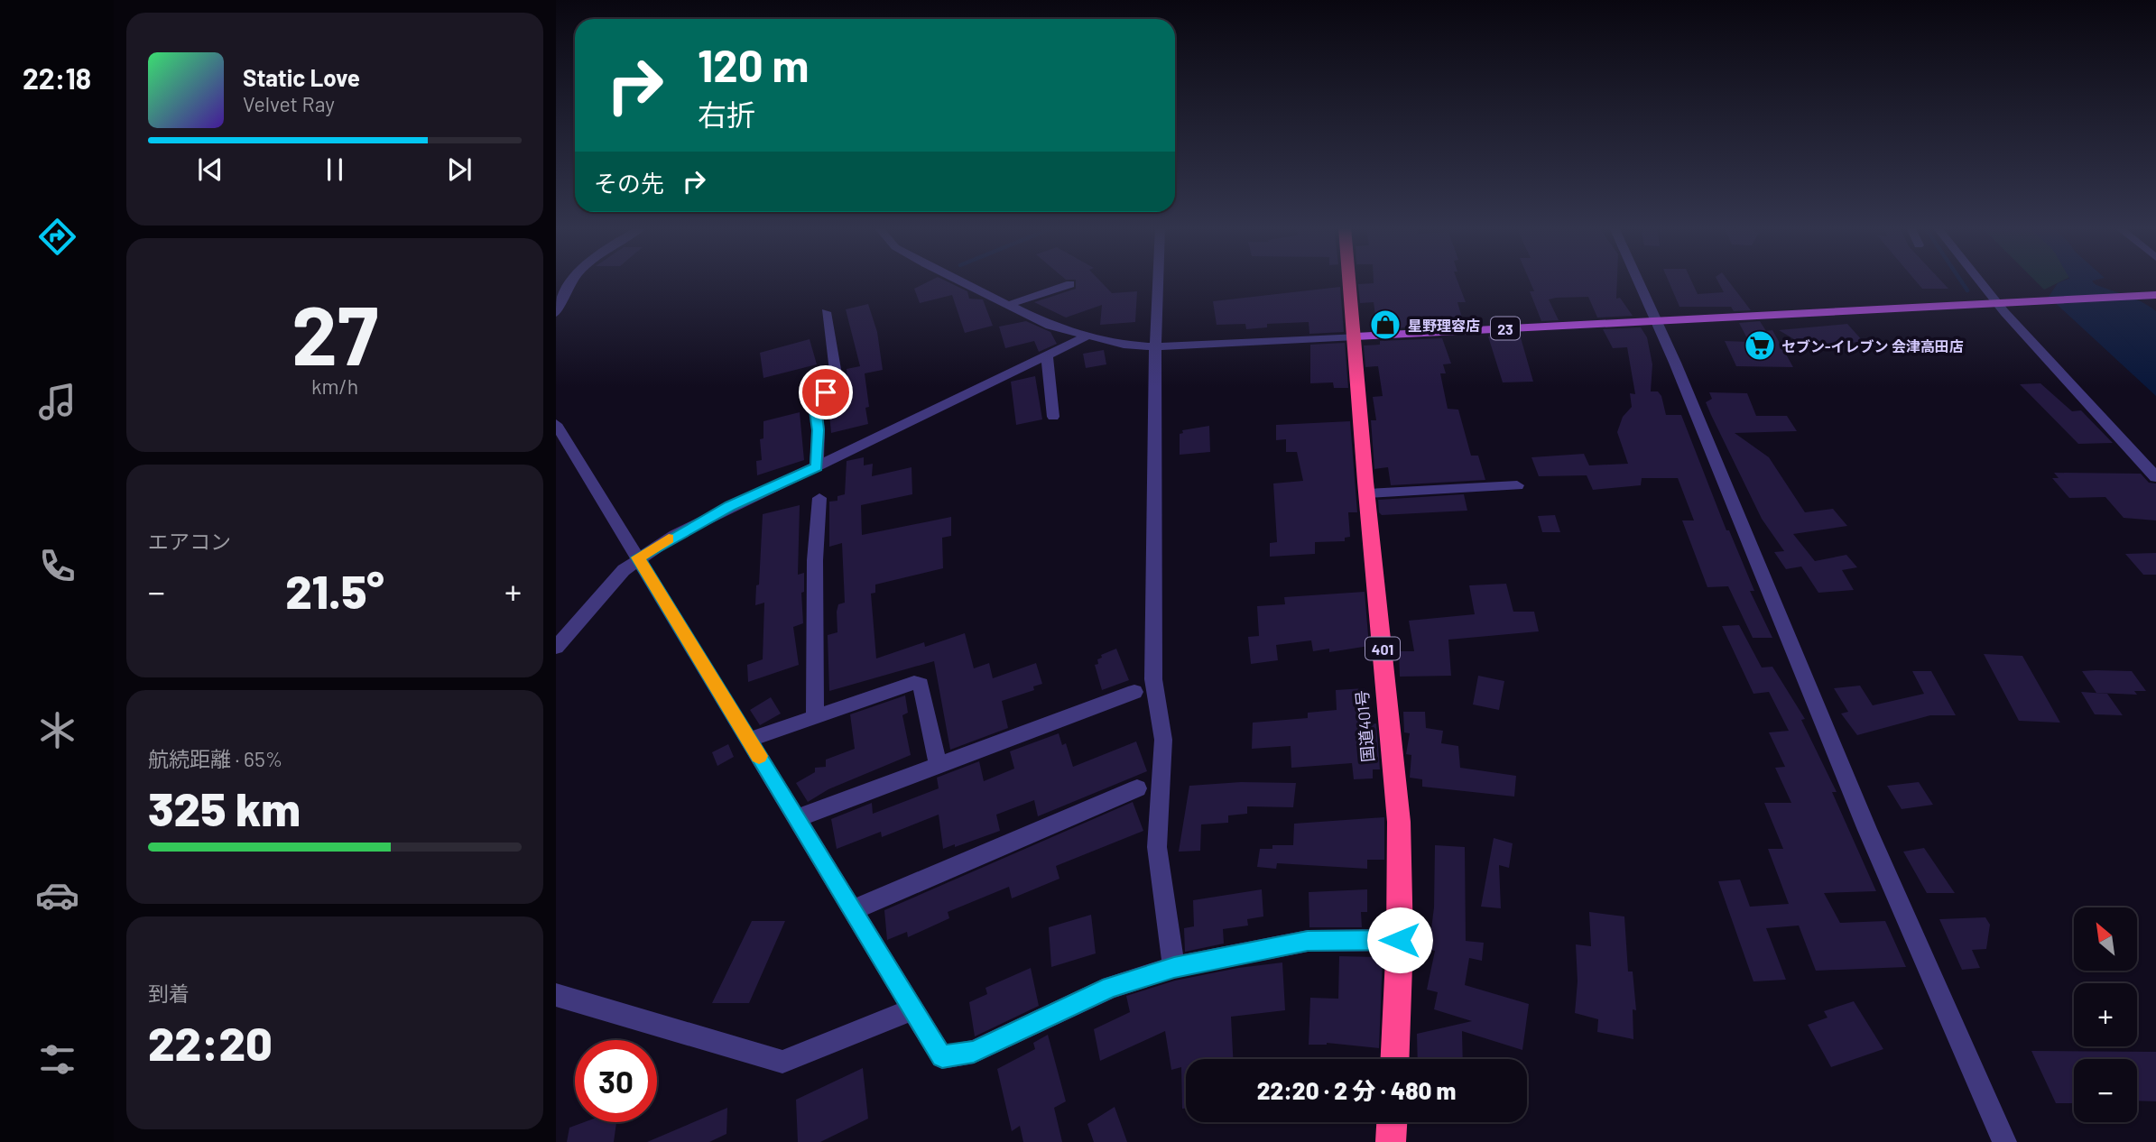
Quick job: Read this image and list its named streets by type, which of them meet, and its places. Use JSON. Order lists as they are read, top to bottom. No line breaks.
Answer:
{"streets":{"highway":["401","国道401号"],"main road":["23"]},"crossings":[["23","国道401号"]],"places":{"shop":["星野理容店"],"supermarket":["セブン-イレブン 会津高田店"]},"north":"top left","page":{"tabs":"22:18","turn":["120 m","右折"],"song":["Static Love","Velvet Ray"],"then":"その先","tile":[["27","km/h"],"エアコン",["航続距離 · 65%","325 km"],["到着","22:20"]],"heat":["−","21.5°","+"],"map_buttons":["+","−"],"limit":"30","trip":"22:20 · 2 分 · 480 m"}}
